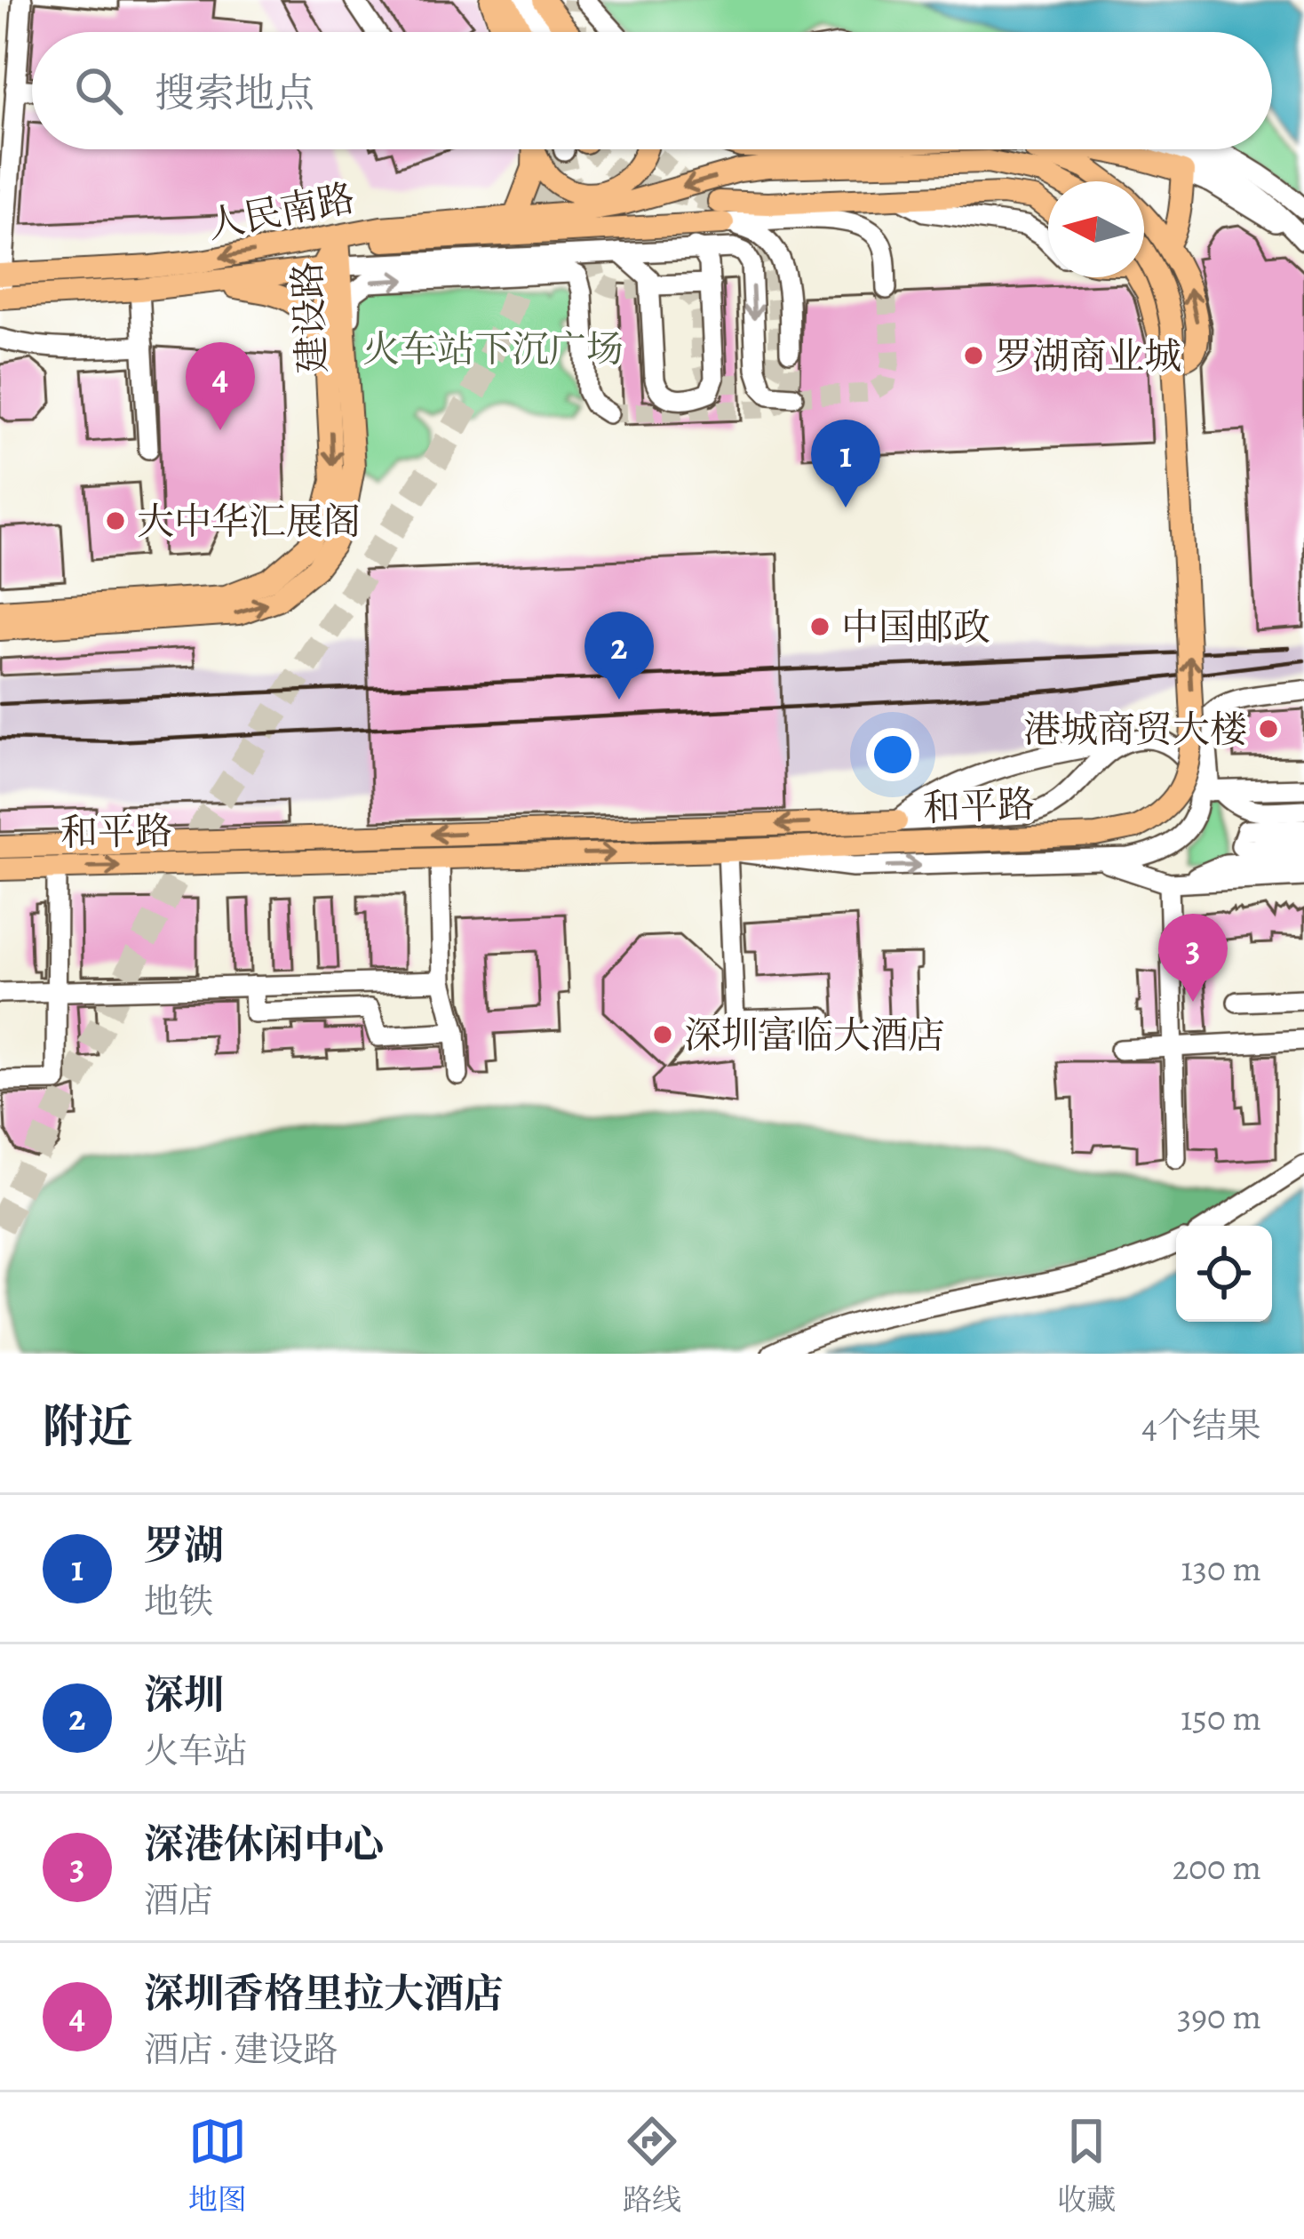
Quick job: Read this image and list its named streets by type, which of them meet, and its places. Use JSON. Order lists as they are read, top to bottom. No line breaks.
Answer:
{"streets":{"main road":["人民南路","建设路","和平路"]},"crossings":[["人民南路","建设路"]],"parks":["火车站下沉广场"],"places":["罗湖商业城","大中华汇展阁","中国邮政","港城商贸大楼","深圳富临大酒店"],"north":"left","page":{"search":"搜索地点","pins":["4","1","2","3"],"heading":["附近","4个结果"],"list":[{"mark":"1","name":"罗湖","note":"地铁","value":"130 m"},{"mark":"2","name":"深圳","note":"火车站","value":"150 m"},{"mark":"3","name":"深港休闲中心","note":"酒店","value":"200 m"},{"mark":"4","name":"深圳香格里拉大酒店","note":"酒店 · 建设路","value":"390 m"}],"nav":["地图","路线","收藏"]}}
